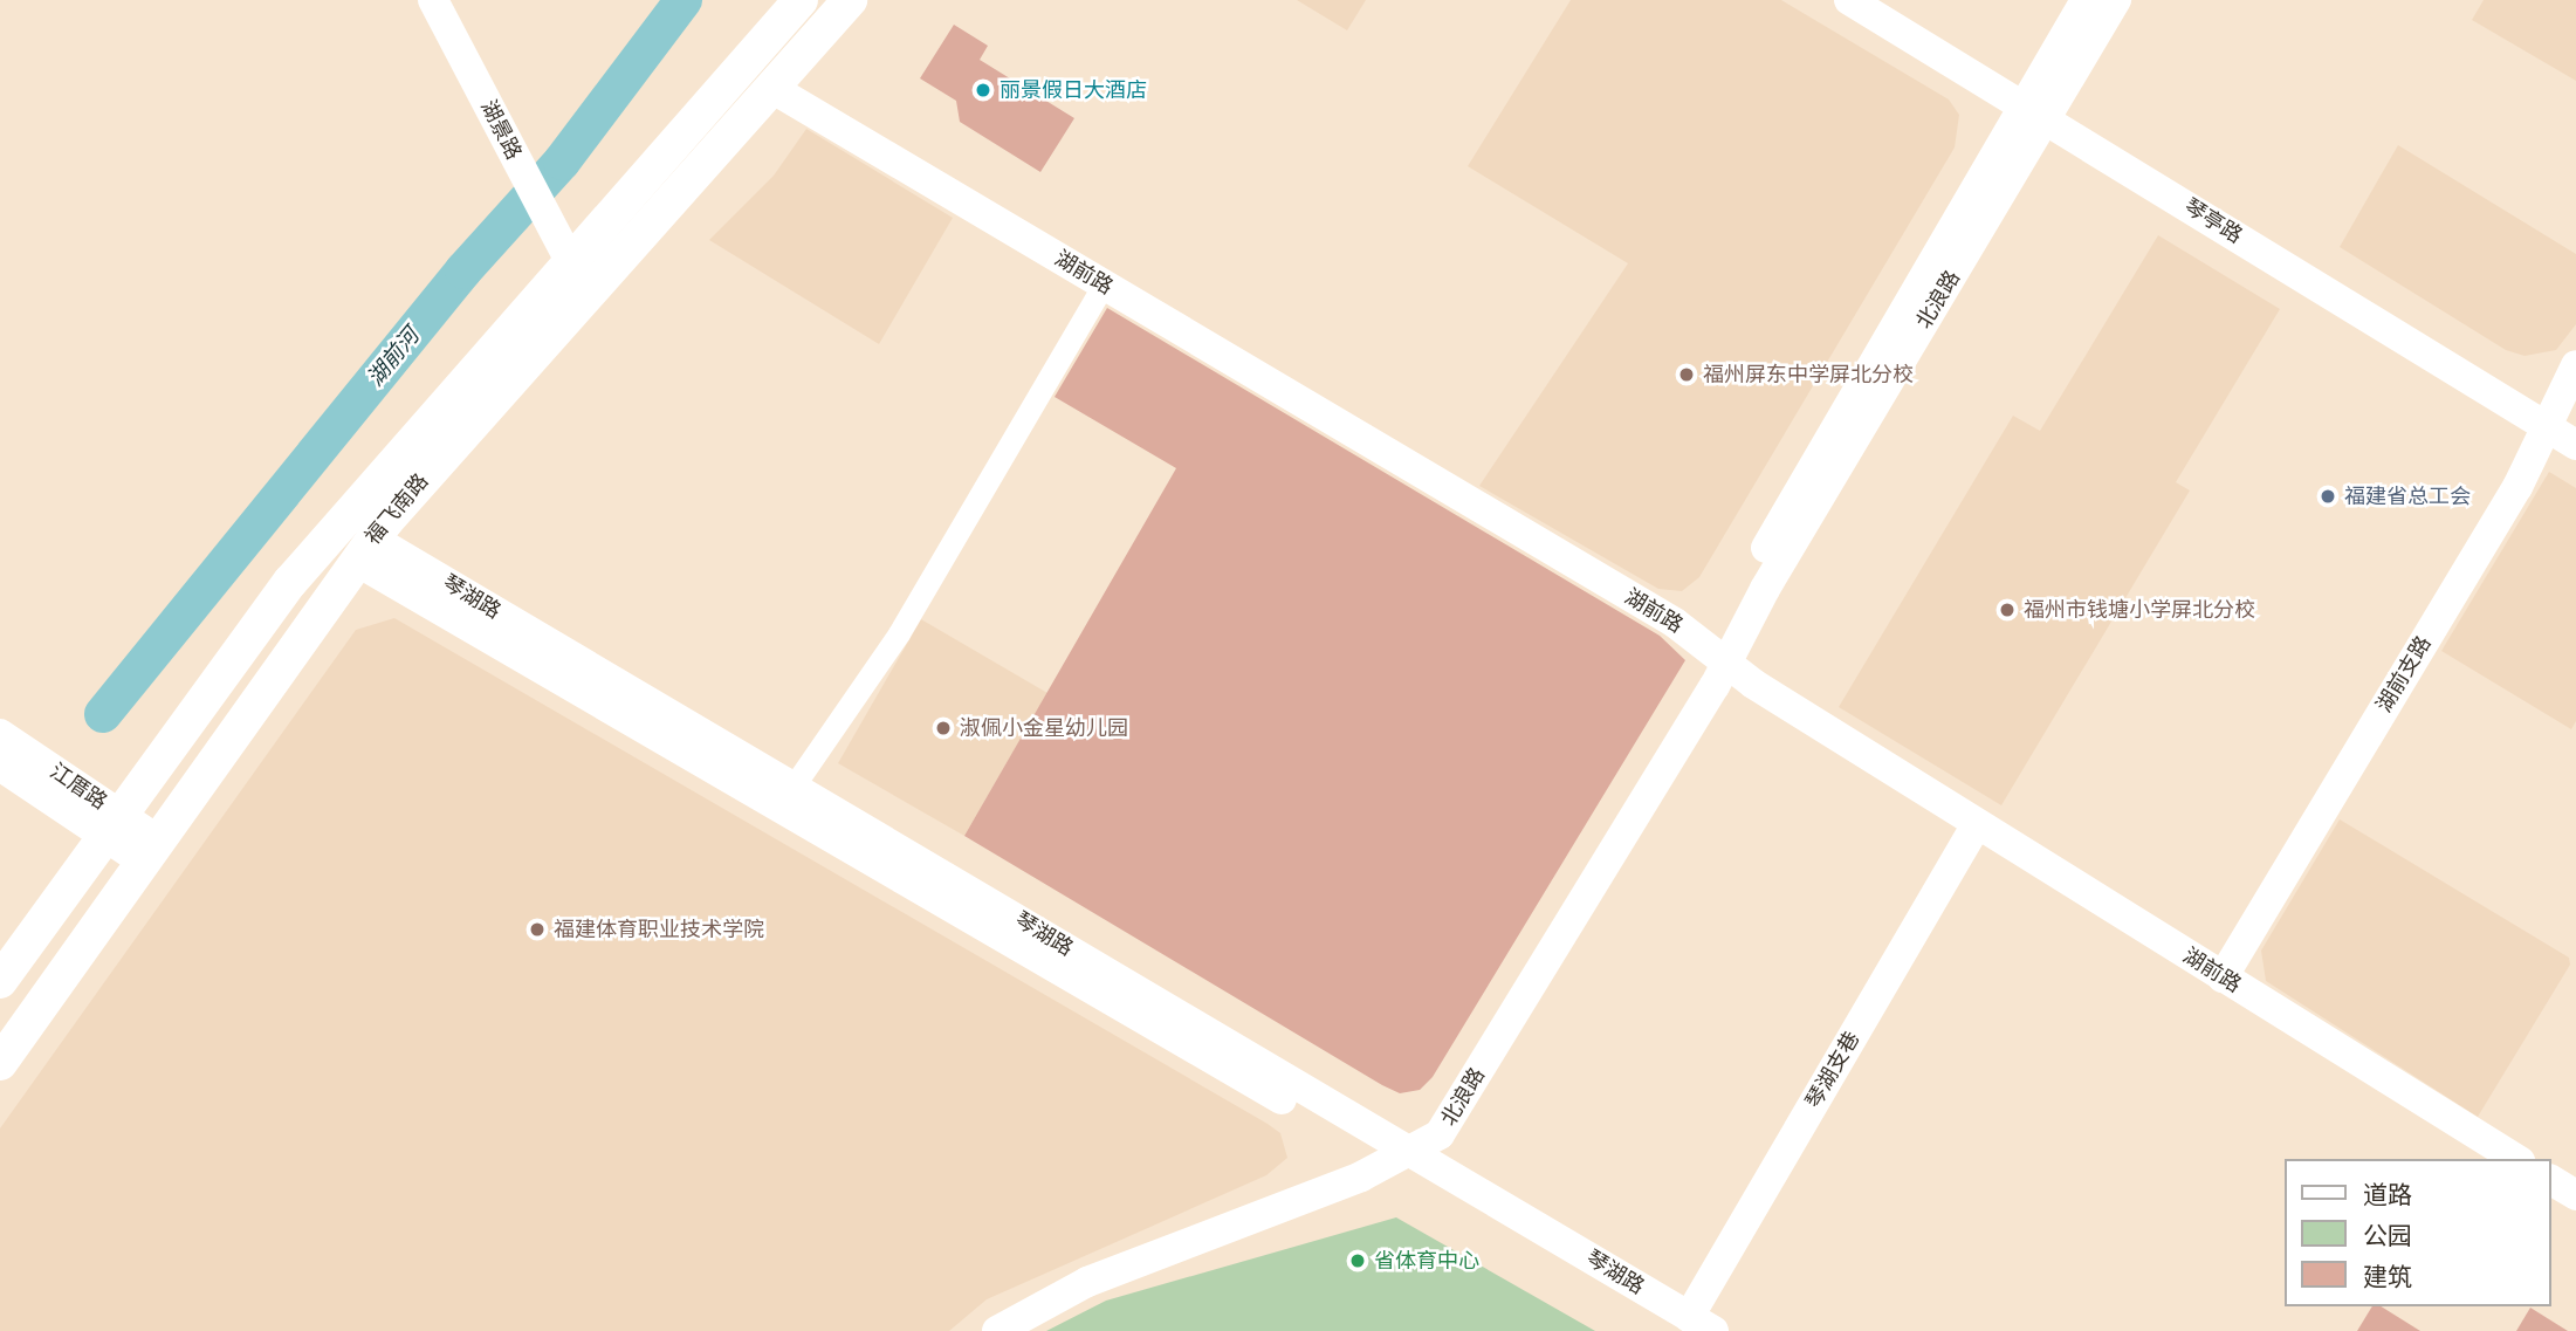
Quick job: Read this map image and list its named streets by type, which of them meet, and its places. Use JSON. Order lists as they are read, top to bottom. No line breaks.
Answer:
{"streets":{"main road":["福飞南路"],"street":["湖景路","琴亭路","湖前路","北浪路","琴湖路","湖前支路","江厝路","琴湖支巷"]},"crossings":[["湖景路","福飞南路"],["琴亭路","北浪路"],["琴亭路","湖前支路"],["湖前路","北浪路"],["湖前路","福飞南路"],["湖前路","湖前支路"],["湖前路","琴湖支巷"],["北浪路","琴湖路"],["福飞南路","琴湖路"],["福飞南路","江厝路"],["琴湖路","琴湖支巷"]],"water":["湖前河"],"places":["丽景假日大酒店","福州屏东中学屏北分校","福建省总工会","福州市钱塘小学屏北分校","淑佩小金星幼儿园","福建体育职业技术学院","省体育中心"],"legend":["道路","公园","建筑"]}
